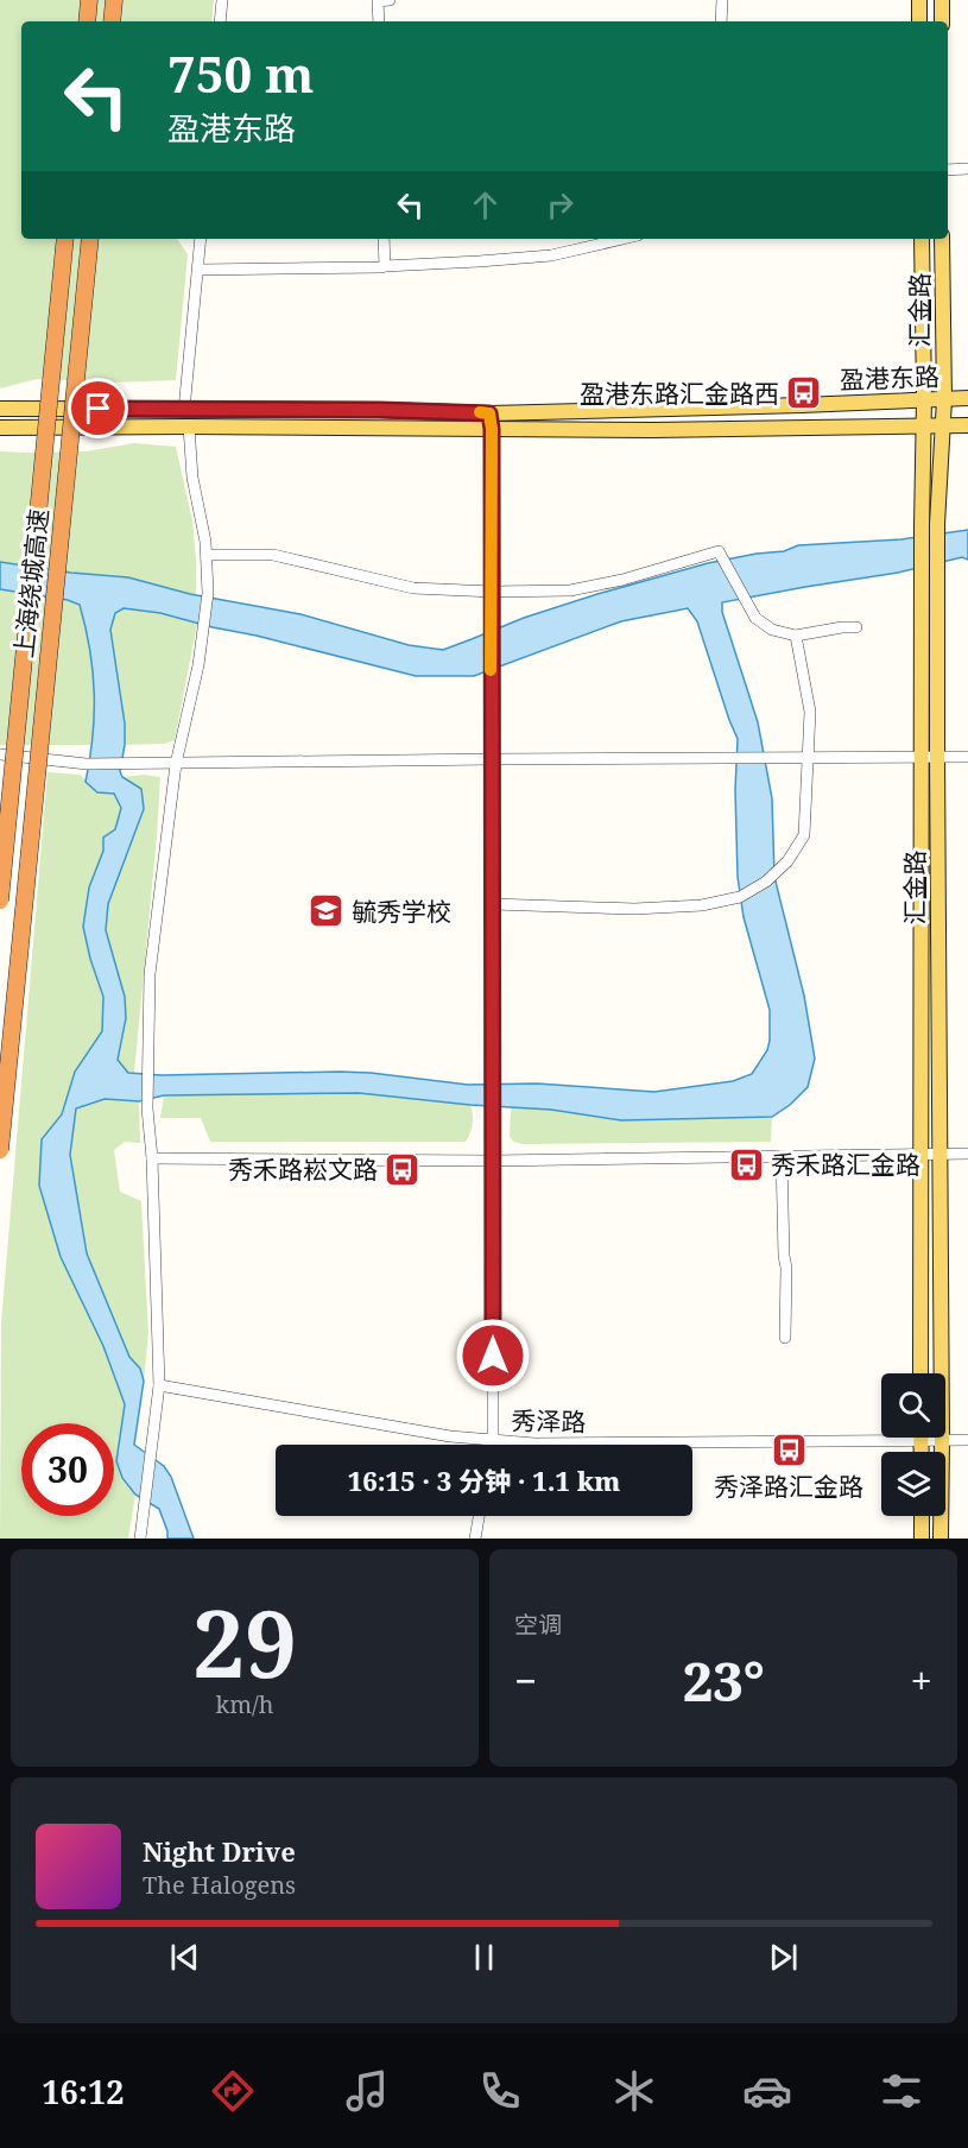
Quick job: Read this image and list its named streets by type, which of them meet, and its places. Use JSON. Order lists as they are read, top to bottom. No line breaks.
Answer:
{"streets":{"highway":["上海绕城高速"],"main road":["汇金路","盈港东路"],"street":["秀泽路"]},"crossings":[["汇金路","盈港东路"],["汇金路","秀泽路"]],"places":{"bus stop":["盈港东路汇金路西","秀禾路汇金路","秀禾路崧文路","秀泽路汇金路"],"school or university":["毓秀学校"]},"page":{"turn":["750 m","盈港东路"],"limit":"30","trip":"16:15 · 3 分钟 · 1.1 km","tile":[["29","km/h"],"空调"],"heat":["−","23°","+"],"song":["Night Drive","The Halogens"],"tabs":"16:12"}}
